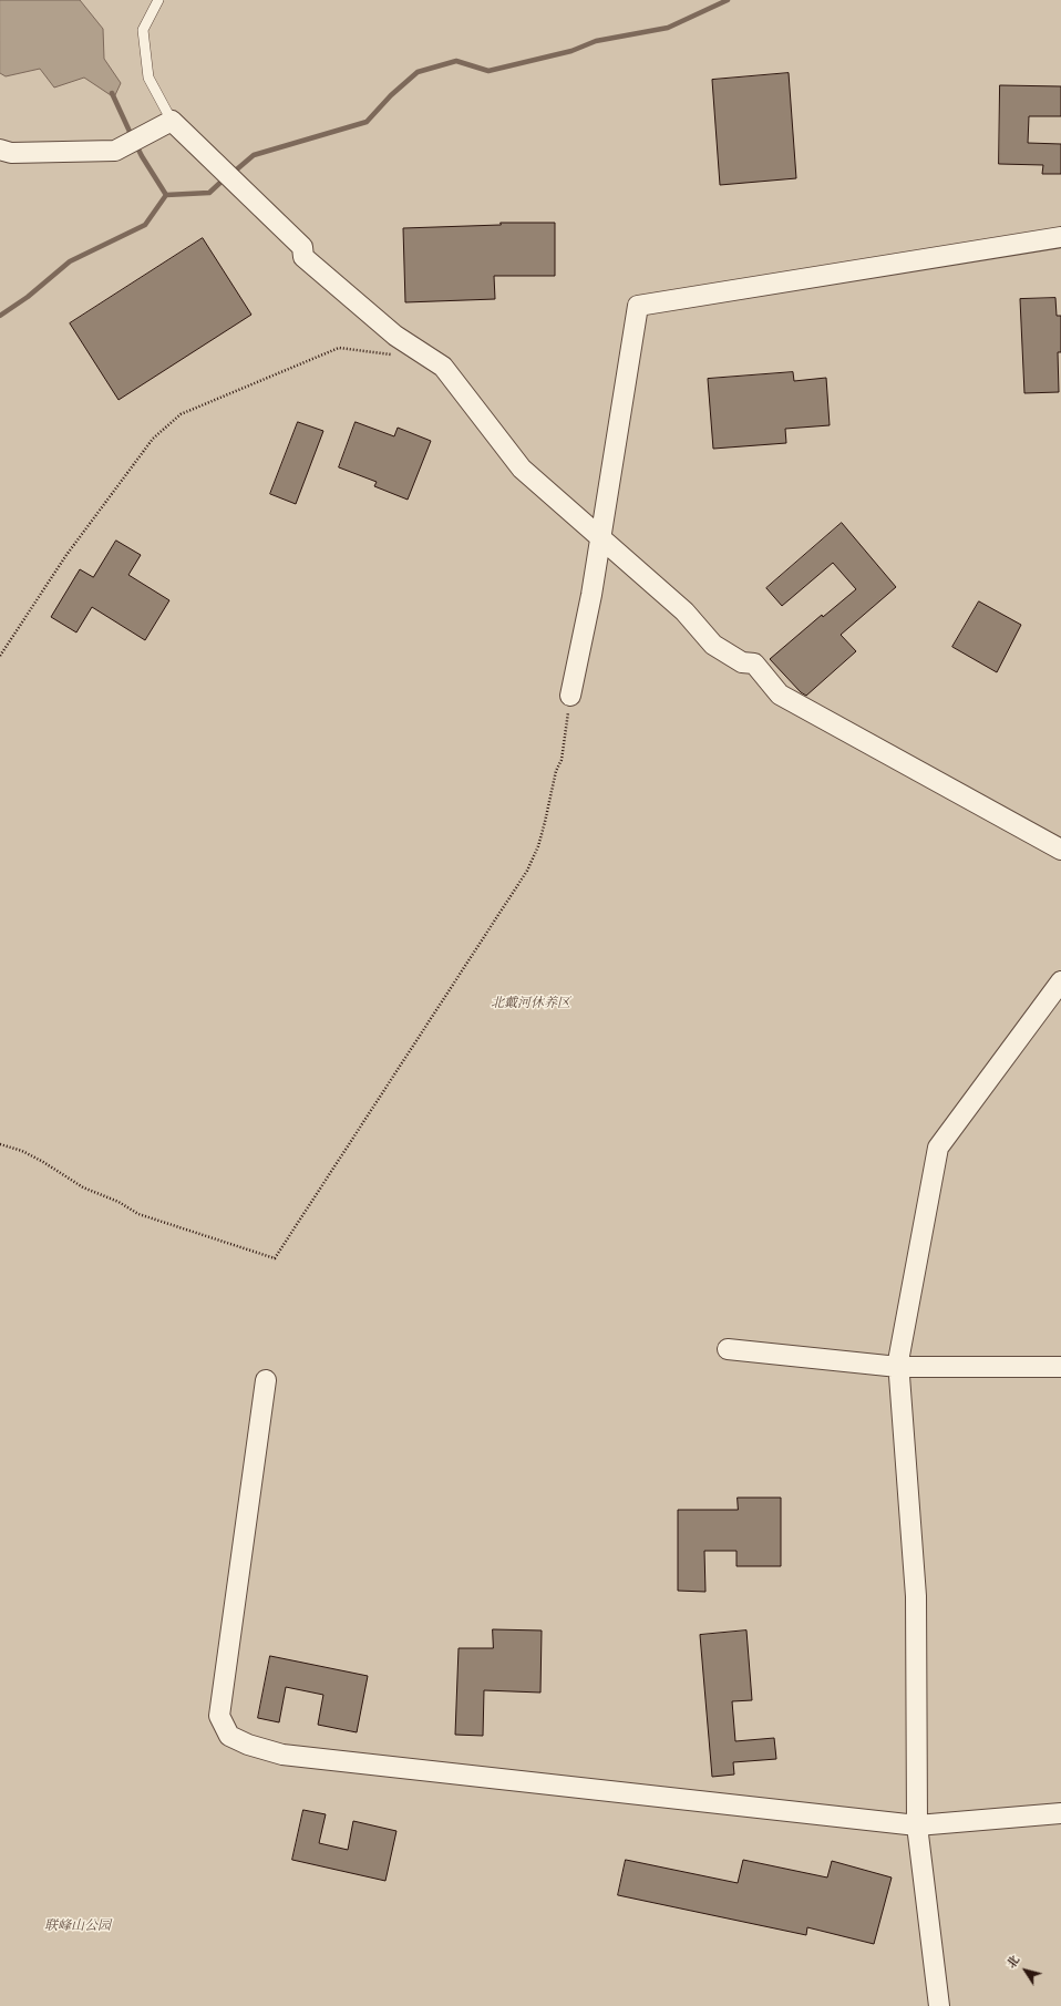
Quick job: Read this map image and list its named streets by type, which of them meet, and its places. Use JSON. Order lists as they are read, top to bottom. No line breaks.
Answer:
{"parks":["北戴河休养区","联峰山公园"],"north":"top left"}
